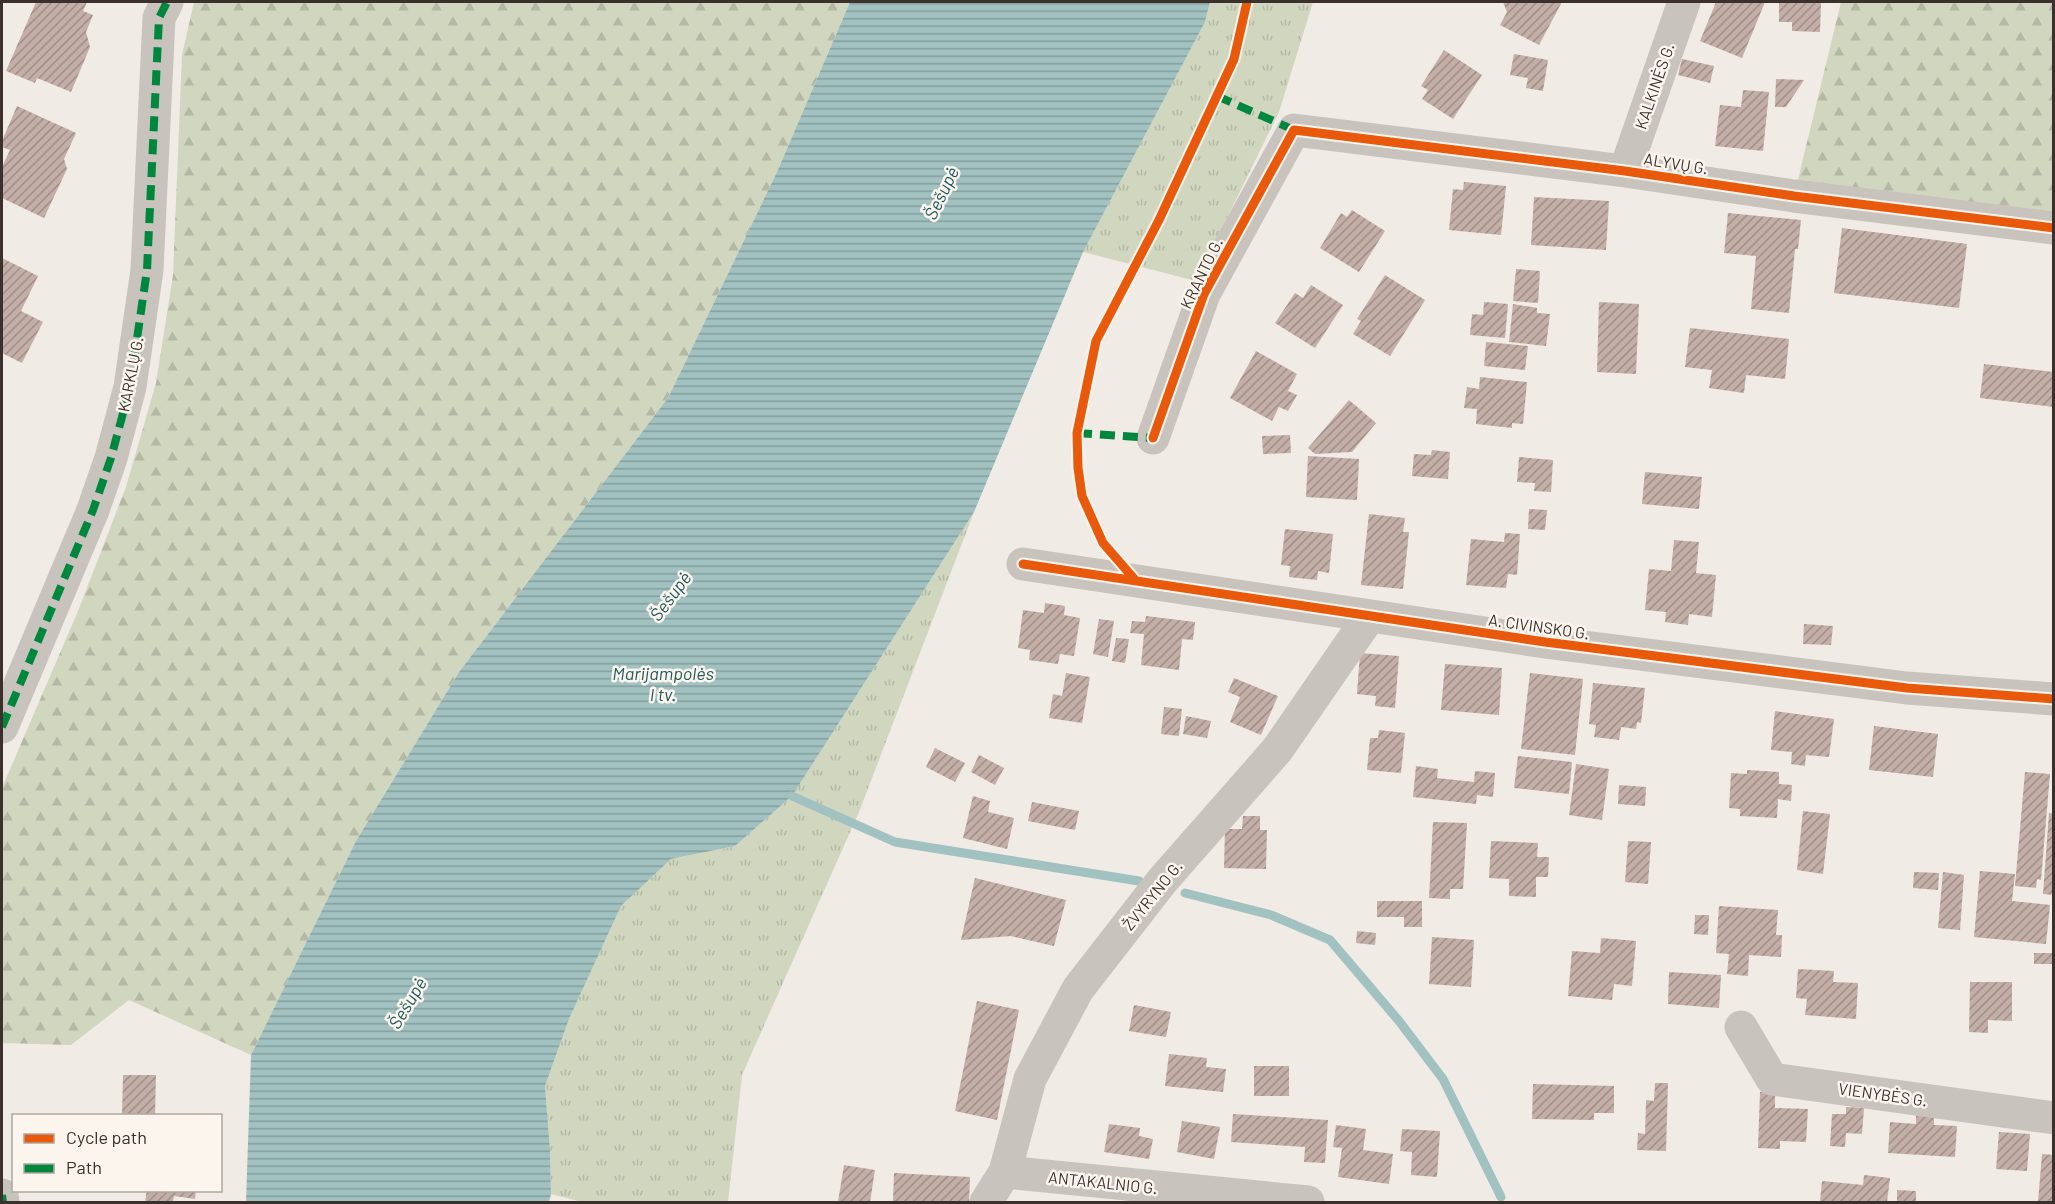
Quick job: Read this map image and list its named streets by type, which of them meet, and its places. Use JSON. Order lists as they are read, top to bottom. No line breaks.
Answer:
{"streets":{"street":["KALKINĖS G.","ALYVŲ G.","KRANTO G.","KARKLŲ G.","A. CIVINSKO G.","ŽVYRYNO G.","VIENYBĖS G.","ANTAKALNIO G."]},"crossings":[["KALKINĖS G.","ALYVŲ G."],["ALYVŲ G.","KRANTO G."],["A. CIVINSKO G.","ŽVYRYNO G."],["ŽVYRYNO G.","ANTAKALNIO G."]],"water":["Šešupė","Marijampolės I tv."],"legend":["Cycle path","Path"]}
